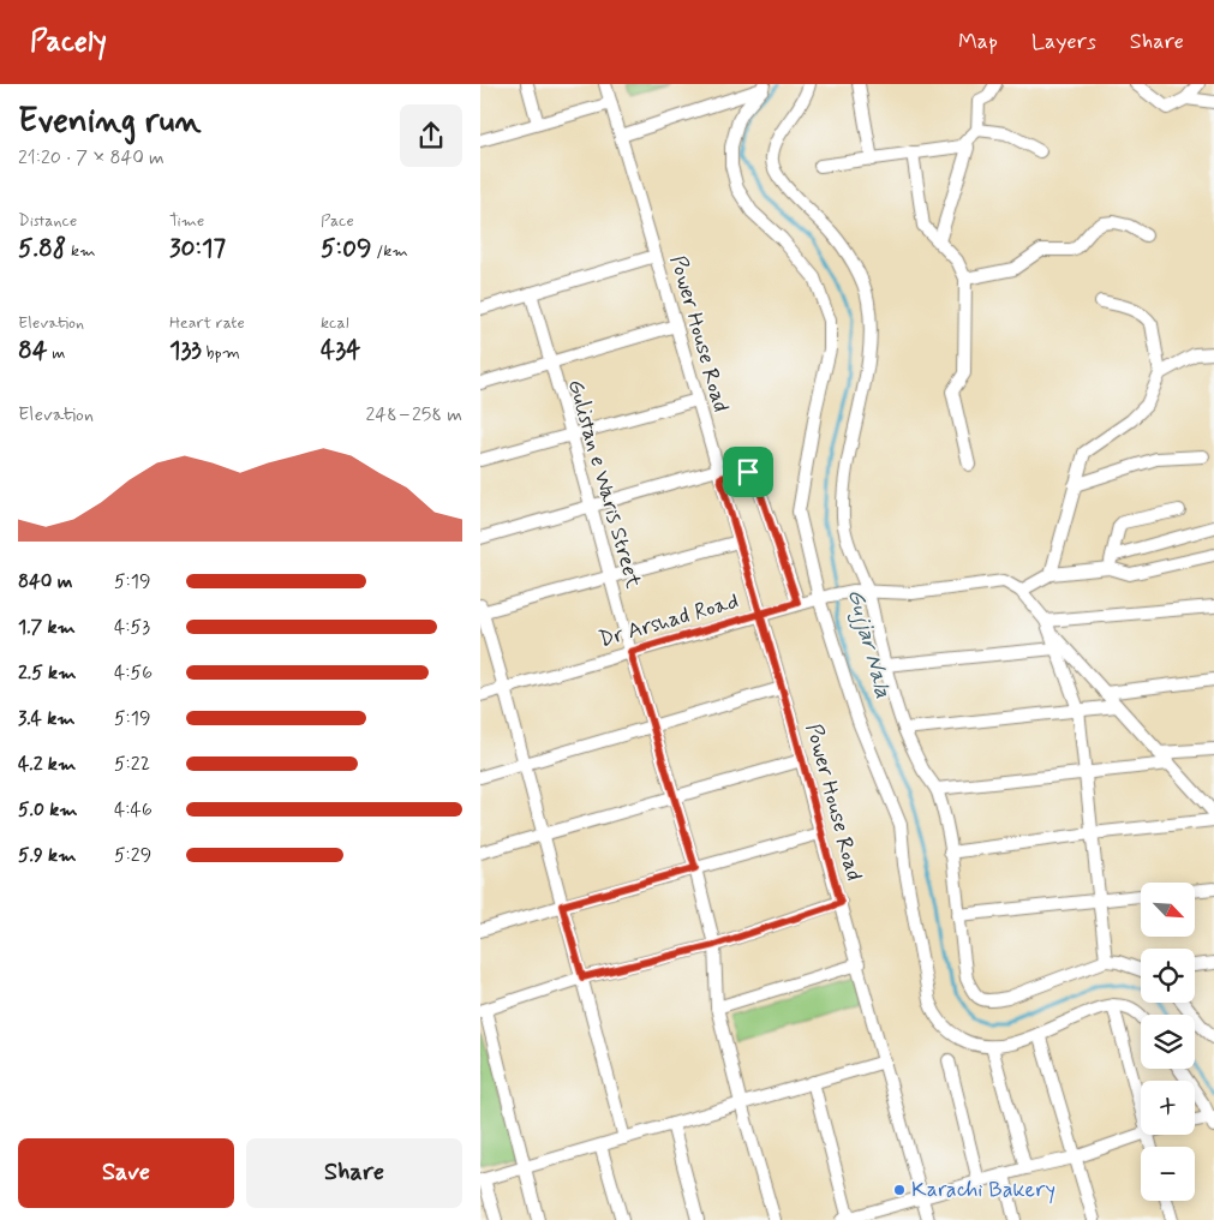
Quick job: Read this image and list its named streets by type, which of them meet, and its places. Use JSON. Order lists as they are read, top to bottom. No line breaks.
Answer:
{"streets":{"street":["Power House Road","Gulistan e Waris Street","Dr Arshad Road"]},"crossings":[["Power House Road","Dr Arshad Road"],["Gulistan e Waris Street","Dr Arshad Road"]],"water":["Gujjar Nala"],"places":["Karachi Bakery"],"north":"bottom right","page":{"header":"Pacely","nav":["Map","Layers","Share"],"heading":["Evening run","21:20 · 7 × 840 m"],"stats":[["Distance","5.88 km"],["Time","30:17"],["Pace","5:09 /km"],["Elevation","84 m"],["Heart rate","133 bpm"],["kcal","434"]],"chart":["Elevation","248–258 m"],"list":[{"name":"840 m","note":"5:19"},{"name":"1.7 km","note":"4:53"},{"name":"2.5 km","note":"4:56"},{"name":"3.4 km","note":"5:19"},{"name":"4.2 km","note":"5:22"},{"name":"5.0 km","note":"4:46"},{"name":"5.9 km","note":"5:29"}],"map_buttons":["+","−"],"buttons":["Save","Share"]}}
